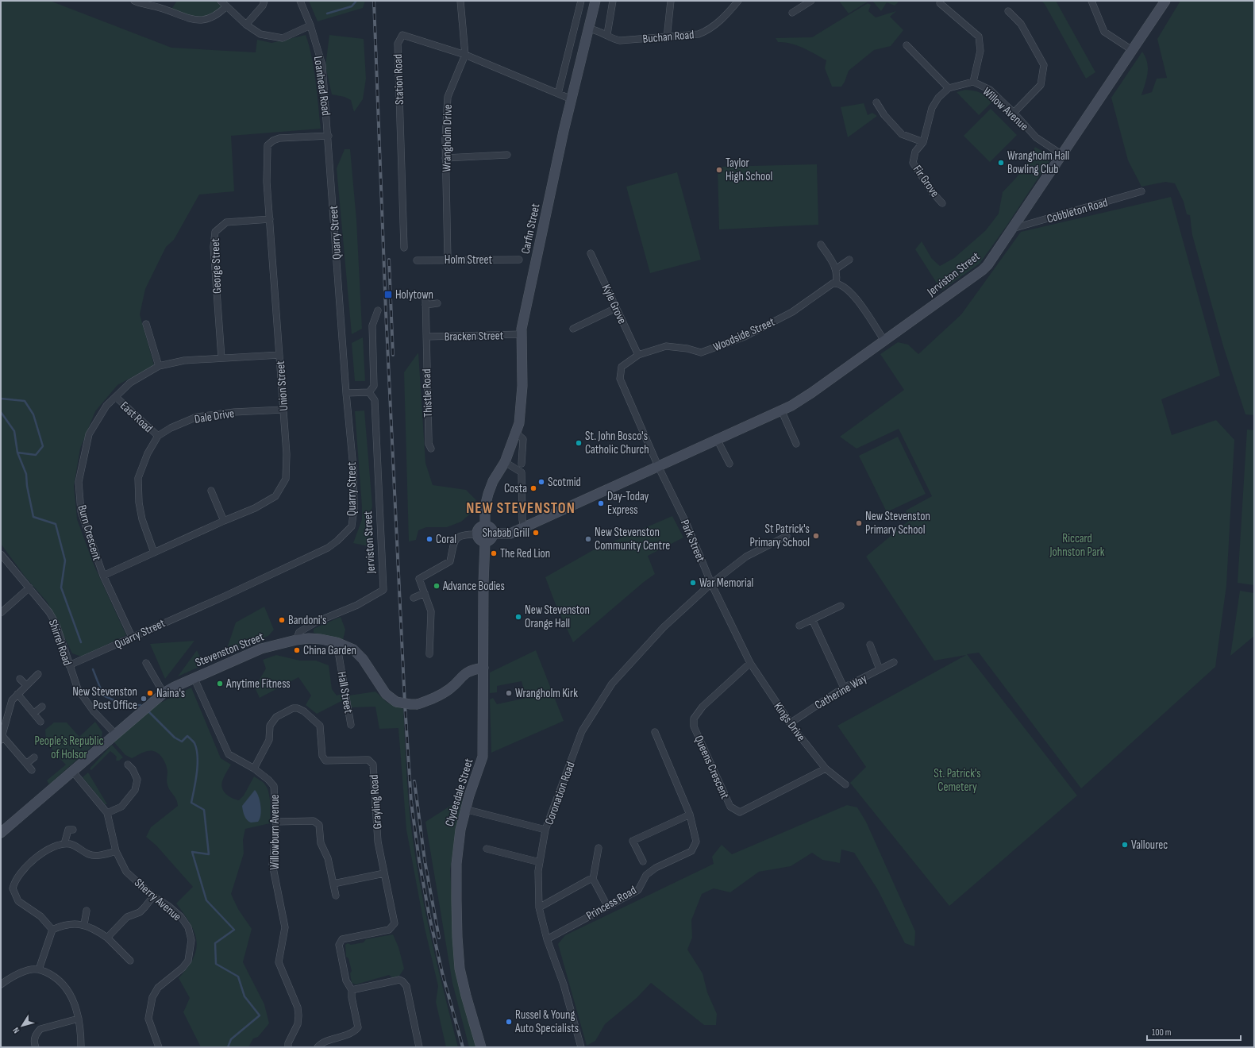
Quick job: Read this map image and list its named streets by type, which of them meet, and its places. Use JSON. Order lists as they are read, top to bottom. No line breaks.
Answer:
{"streets":{"main road":["Carfin Street","Jerviston Street","Stevenston Street","Clydesdale Street"],"street":["Buchan Road","Station Road","Loanhead Road","Willow Avenue","Wrangholm Drive","Fir Grove","Cobbleton Road","Quarry Street","Holm Street","George Street","Kyle Grove","Woodside Street","Bracken Street","Union Street","Thistle Road","Dale Drive","East Road","Burn Crescent","Park Street","Shirrel Road","Catherine Way","Hall Street","Kings Drive","Queens Crescent","Coronation Road","Grayling Road","Willowburn Avenue","Sherry Avenue","Princess Road"]},"crossings":[["Buchan Road","Carfin Street"],["Station Road","Wrangholm Drive"],["Station Road","Carfin Street"],["Loanhead Road","Quarry Street"],["Loanhead Road","Union Street"],["Willow Avenue","Fir Grove"],["Willow Avenue","Jerviston Street"],["Wrangholm Drive","Holm Street"],["Cobbleton Road","Jerviston Street"],["Carfin Street","Jerviston Street"],["Carfin Street","Bracken Street"],["Carfin Street","Clydesdale Street"],["Quarry Street","Union Street"],["Quarry Street","Burn Crescent"],["Quarry Street","Shirrel Road"],["George Street","Union Street"],["George Street","Burn Crescent"],["Jerviston Street","Woodside Street"],["Jerviston Street","Park Street"],["Jerviston Street","Stevenston Street"],["Jerviston Street","Clydesdale Street"],["Kyle Grove","Woodside Street"],["Woodside Street","Park Street"],["Bracken Street","Thistle Road"],["Union Street","Dale Drive"],["Union Street","Burn Crescent"],["Dale Drive","East Road"],["East Road","Burn Crescent"],["Park Street","Kings Drive"],["Park Street","Coronation Road"],["Shirrel Road","Stevenston Street"],["Stevenston Street","Hall Street"],["Stevenston Street","Clydesdale Street"],["Stevenston Street","Willowburn Avenue"],["Stevenston Street","Sherry Avenue"],["Catherine Way","Kings Drive"],["Kings Drive","Queens Crescent"],["Coronation Road","Princess Road"],["Grayling Road","Willowburn Avenue"]],"districts":["NEW STEVENSTON"],"parks":["Riccard Johnston Park","People's Republic of Holsor","St. Patrick's Cemetery"],"places":{"other":["Wrangholm Hall Bowling Club","Taylor High School","St. John Bosco's Catholic Church","Scotmid","Costa","Day-Today Express","New Stevenston Primary School","Shabab Grill","St Patrick's Primary School","Coral","New Stevenston Community Centre","The Red Lion","War Memorial","Advance Bodies","New Stevenston Orange Hall","Bandoni's","China Garden","Anytime Fitness","Naina's","Wrangholm Kirk","New Stevenston Post Office","Vallourec","Russel & Young Auto Specialists"],"transit":["Holytown"]},"scale_bar":"100 m","north":"bottom left"}
